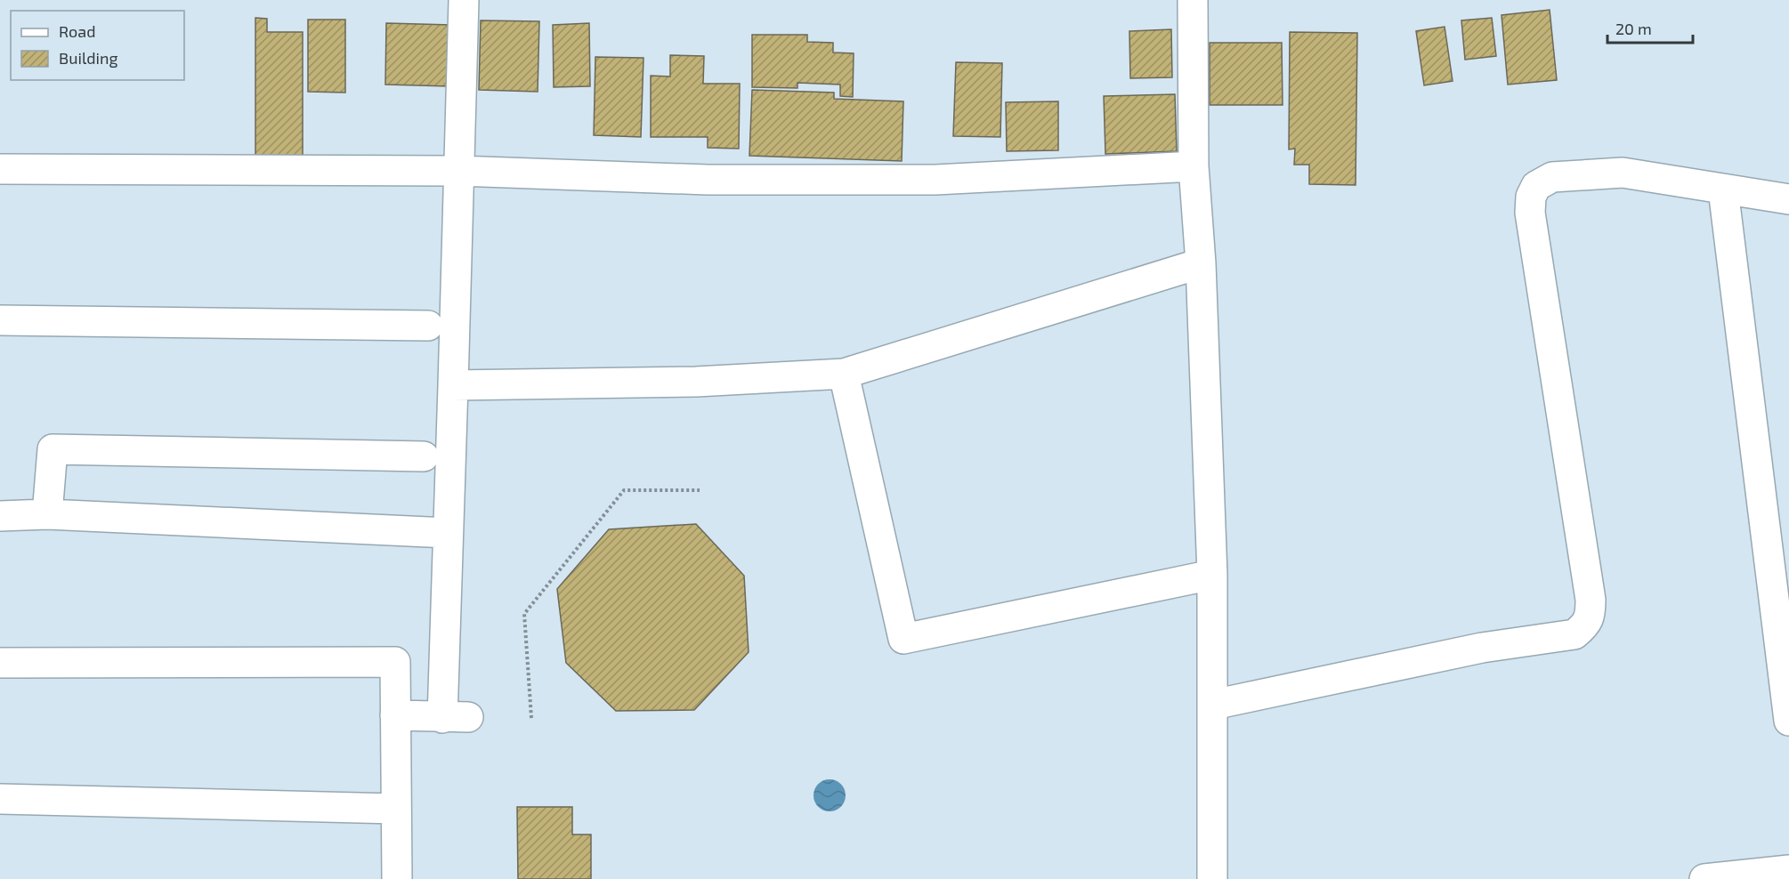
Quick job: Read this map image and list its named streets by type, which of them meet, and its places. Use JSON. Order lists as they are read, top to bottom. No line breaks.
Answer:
{"legend":["Road","Building"],"scale_bar":"20 m"}
